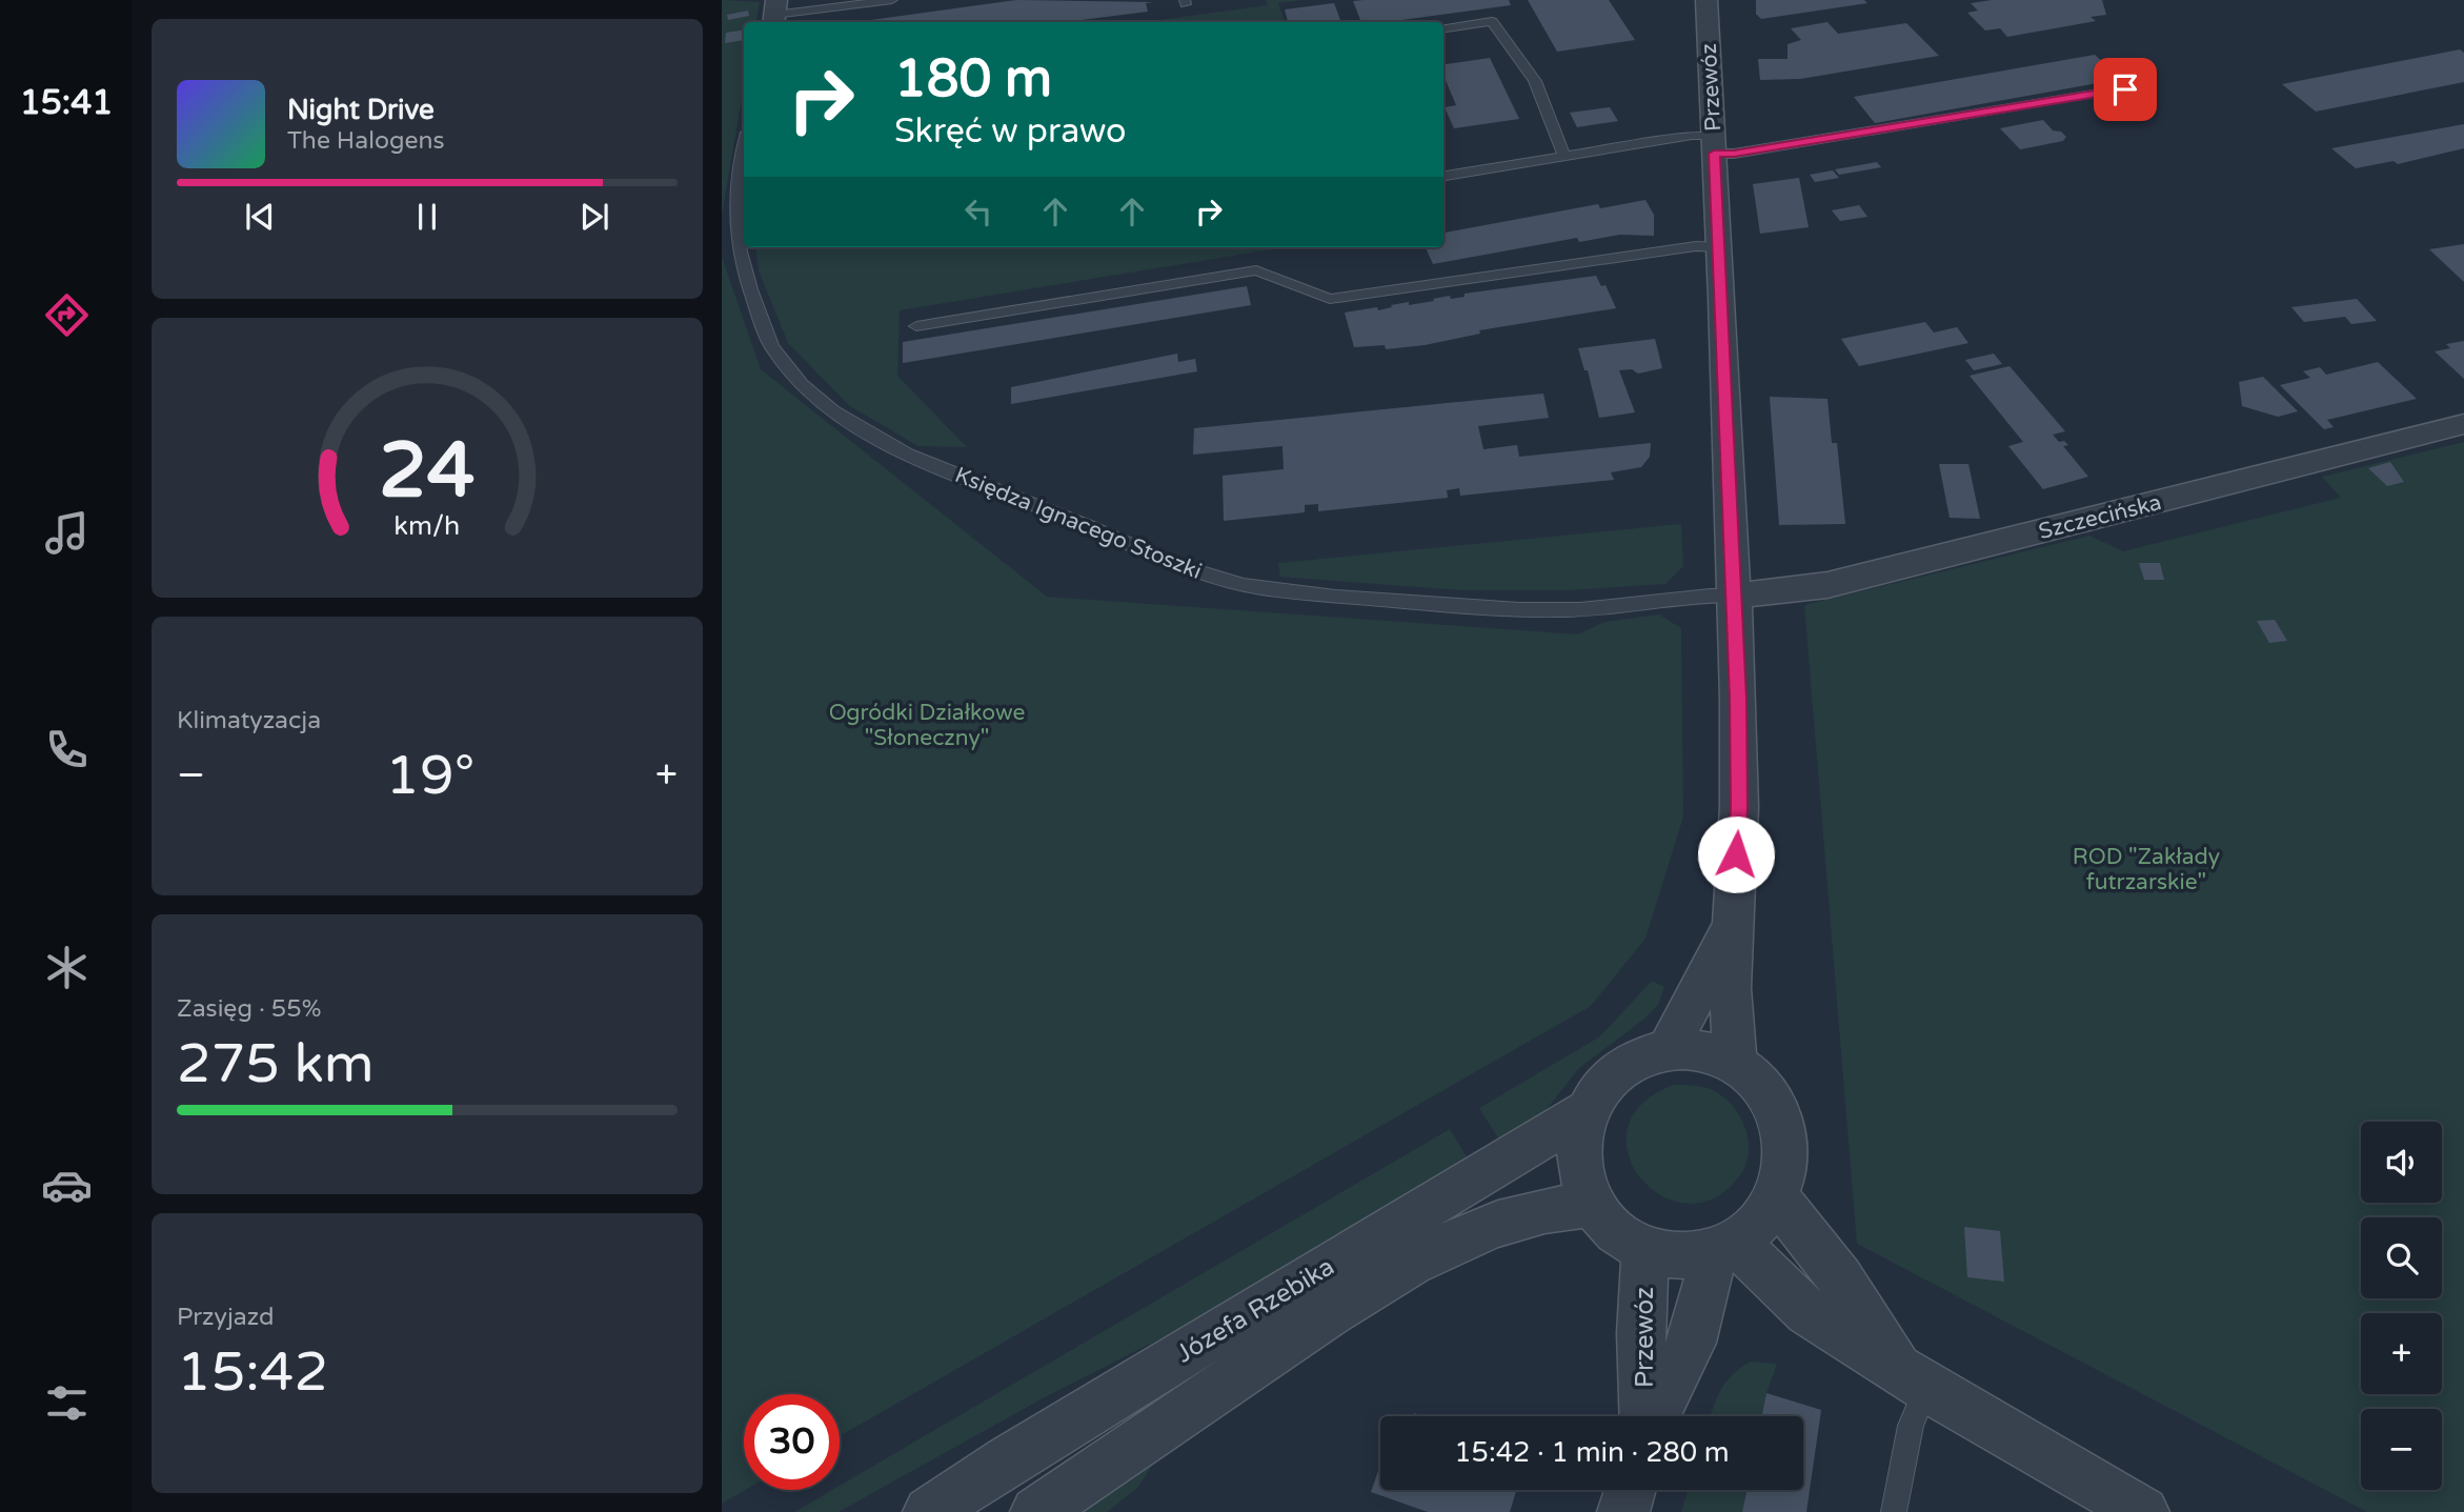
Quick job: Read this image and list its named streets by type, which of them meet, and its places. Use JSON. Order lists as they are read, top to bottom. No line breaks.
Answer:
{"streets":{"street":["Przewóz","Szczecińska","Józefa Rzebika"],"lane":["Księdza Ignacego Stoszki"]},"crossings":[["Przewóz","Szczecińska"],["Przewóz","Księdza Ignacego Stoszki"],["Przewóz","Józefa Rzebika"],["Szczecińska","Księdza Ignacego Stoszki"]],"parks":["Ogródki Działkowe \"Słoneczny\"","ROD \"Zakłady futrzarskie\""],"page":{"tabs":"15:41","turn":["180 m","Skręć w prawo"],"song":["Night Drive","The Halogens"],"tile":["Klimatyzacja",["Zasięg · 55%","275 km"],["Przyjazd","15:42"]],"heat":["−","19°","+"],"map_buttons":["+","−"],"limit":"30","trip":"15:42 · 1 min · 280 m","gauge":["24","km/h"]}}
